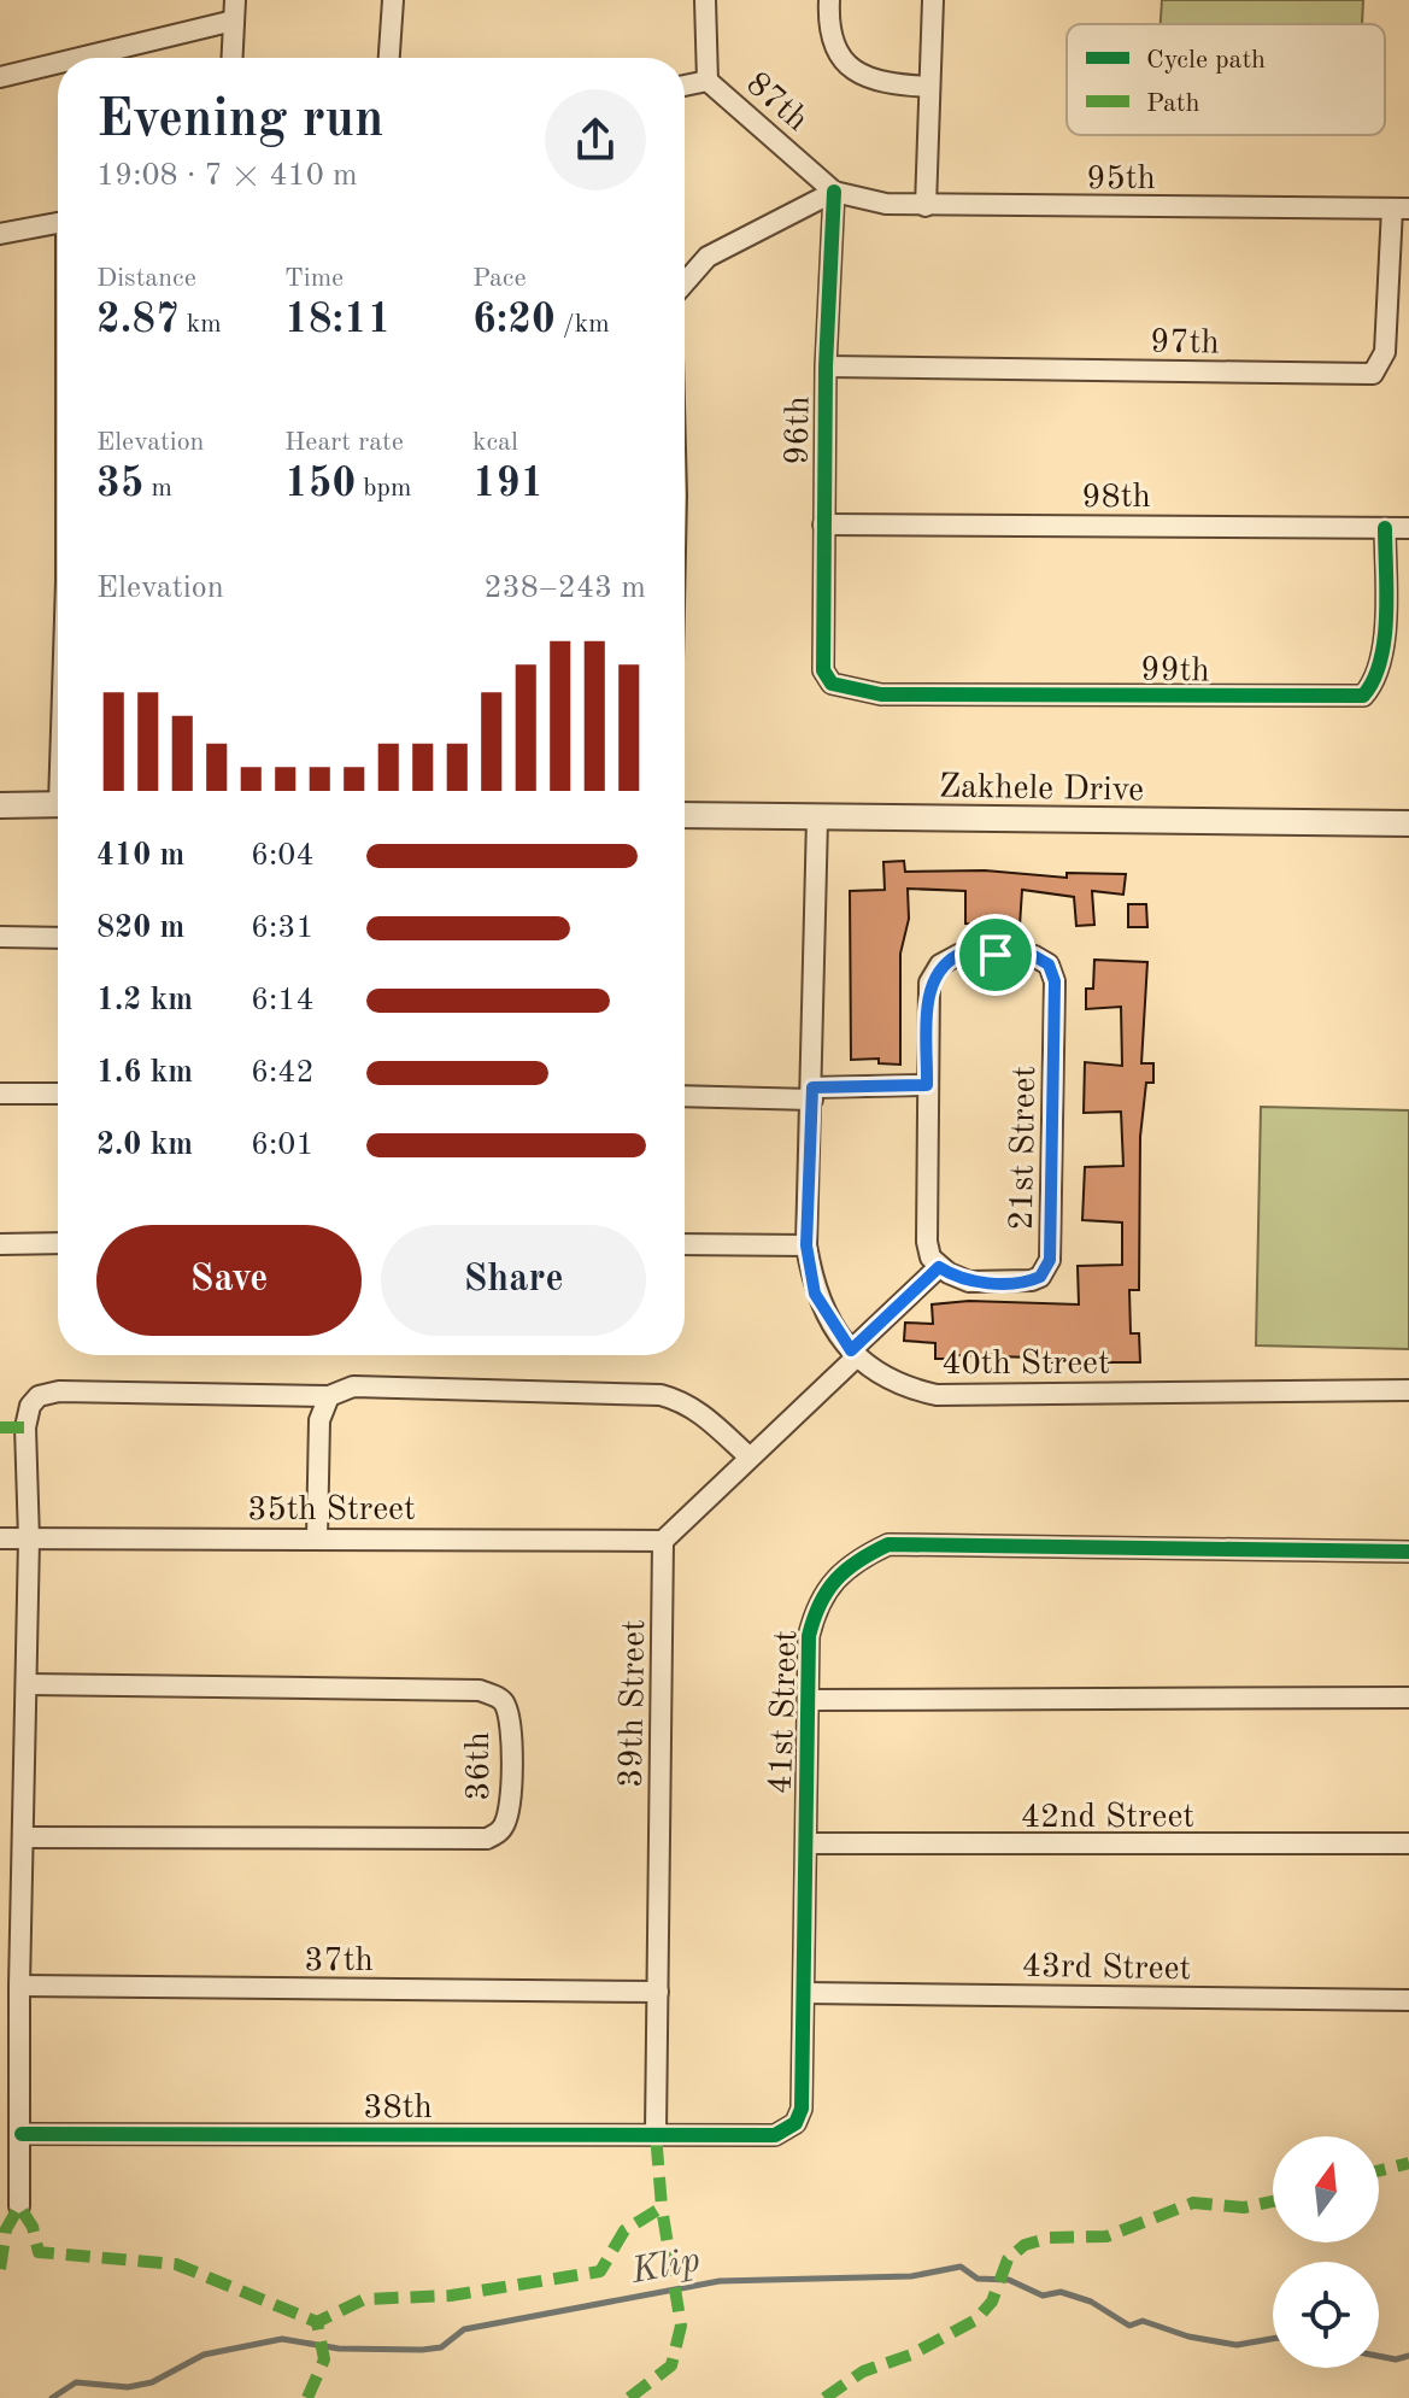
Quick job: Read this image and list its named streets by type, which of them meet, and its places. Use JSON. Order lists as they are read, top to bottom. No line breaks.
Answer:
{"streets":{"street":["87th","95th","97th","96th","98th","99th","Zakhele Drive","21st Street","40th Street","35th Street","39th Street","41st Street","36th","42nd Street","37th","43rd Street","38th"]},"crossings":[["87th","95th"],["87th","96th"],["95th","97th"],["95th","96th"],["97th","96th"],["96th","98th"],["96th","99th"],["98th","99th"],["Zakhele Drive","40th Street"],["35th Street","39th Street"],["39th Street","37th"],["39th Street","38th"],["41st Street","42nd Street"],["41st Street","43rd Street"],["41st Street","38th"]],"water":["Klip"],"legend":["Cycle path","Path"],"north":"top","page":{"heading":["Evening run","19:08 · 7 × 410 m"],"stats":[["Distance","2.87 km"],["Time","18:11"],["Pace","6:20 /km"],["Elevation","35 m"],["Heart rate","150 bpm"],["kcal","191"]],"chart":["Elevation","238–243 m"],"list":[{"name":"410 m","note":"6:04"},{"name":"820 m","note":"6:31"},{"name":"1.2 km","note":"6:14"},{"name":"1.6 km","note":"6:42"},{"name":"2.0 km","note":"6:01"}],"buttons":["Save","Share"]}}
